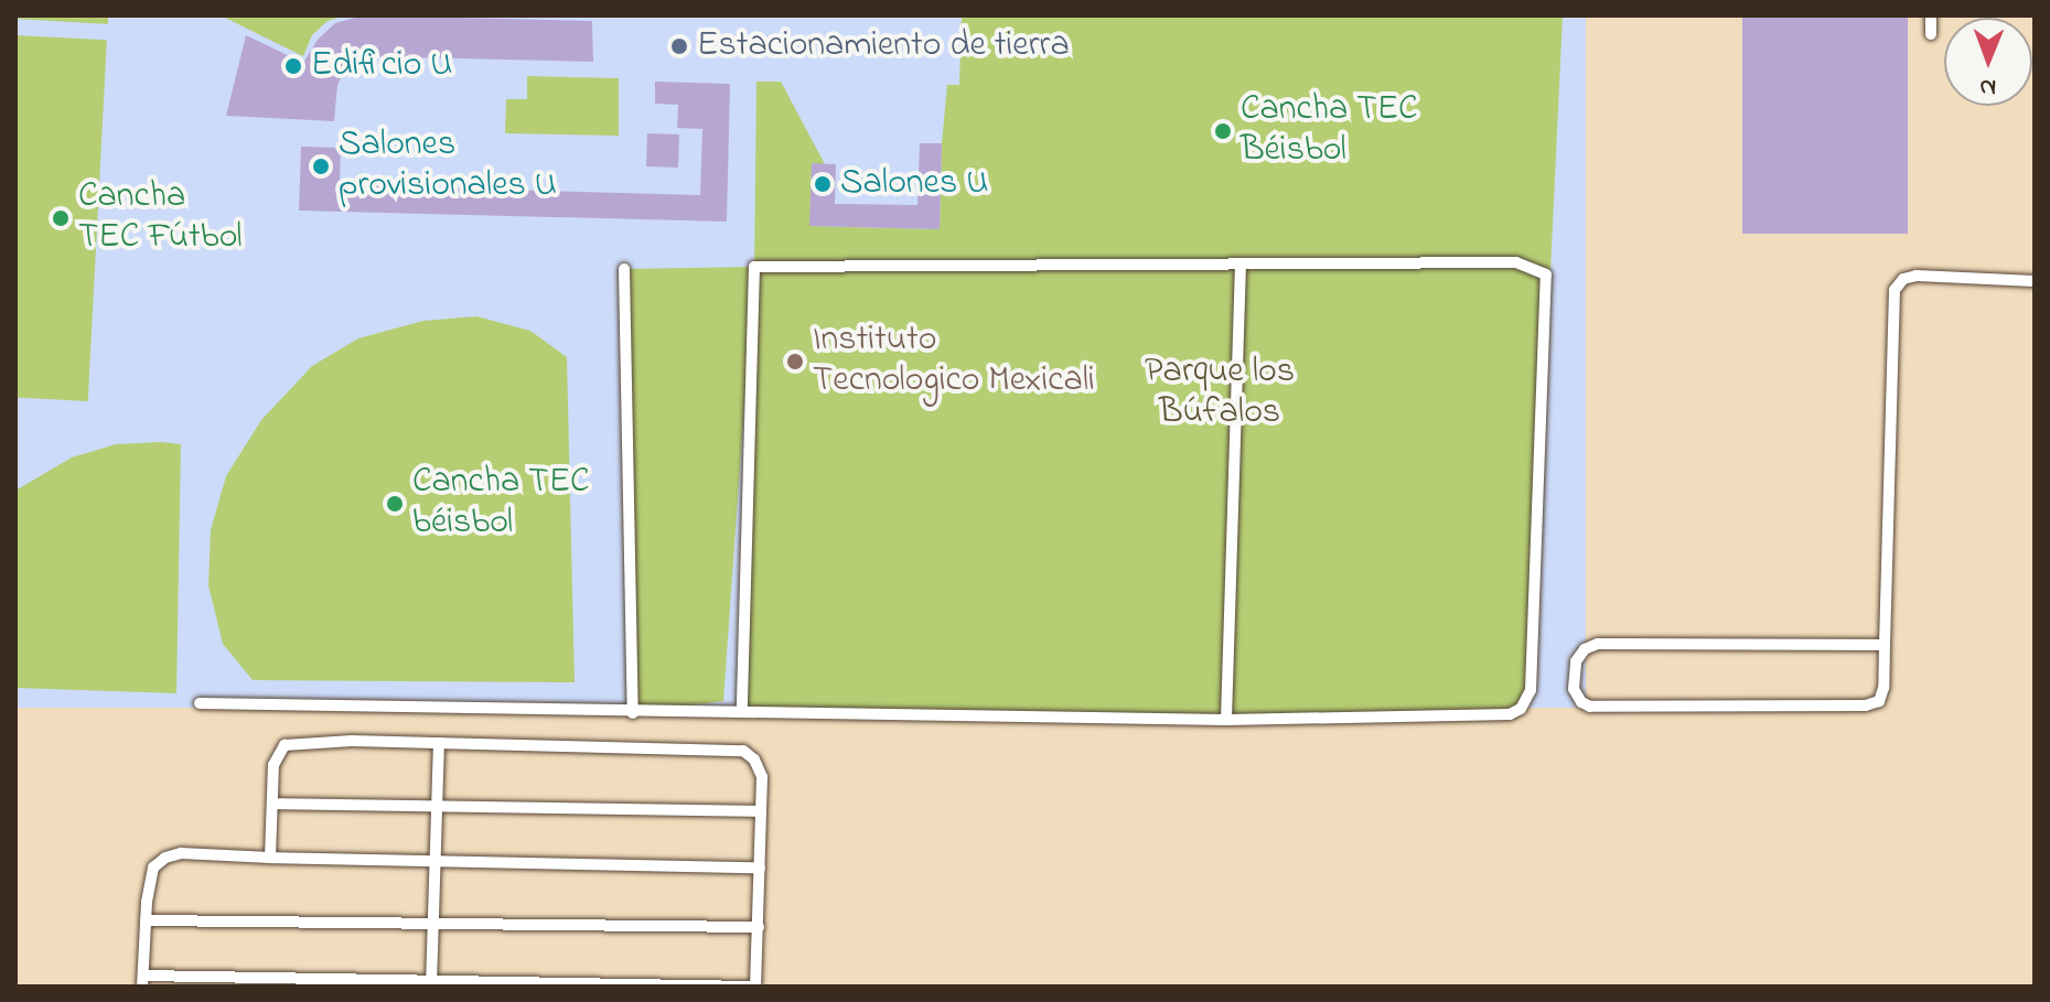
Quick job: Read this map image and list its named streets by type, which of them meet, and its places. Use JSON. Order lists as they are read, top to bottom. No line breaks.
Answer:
{"parks":["Parque los Búfalos"],"places":["Estacionamiento de tierra","Edificio U","Cancha TEC Béisbol","Salones provisionales U","Salones U","Cancha TEC Fútbol","Instituto Tecnologico Mexicali","Cancha TEC béisbol"],"north":"bottom"}
